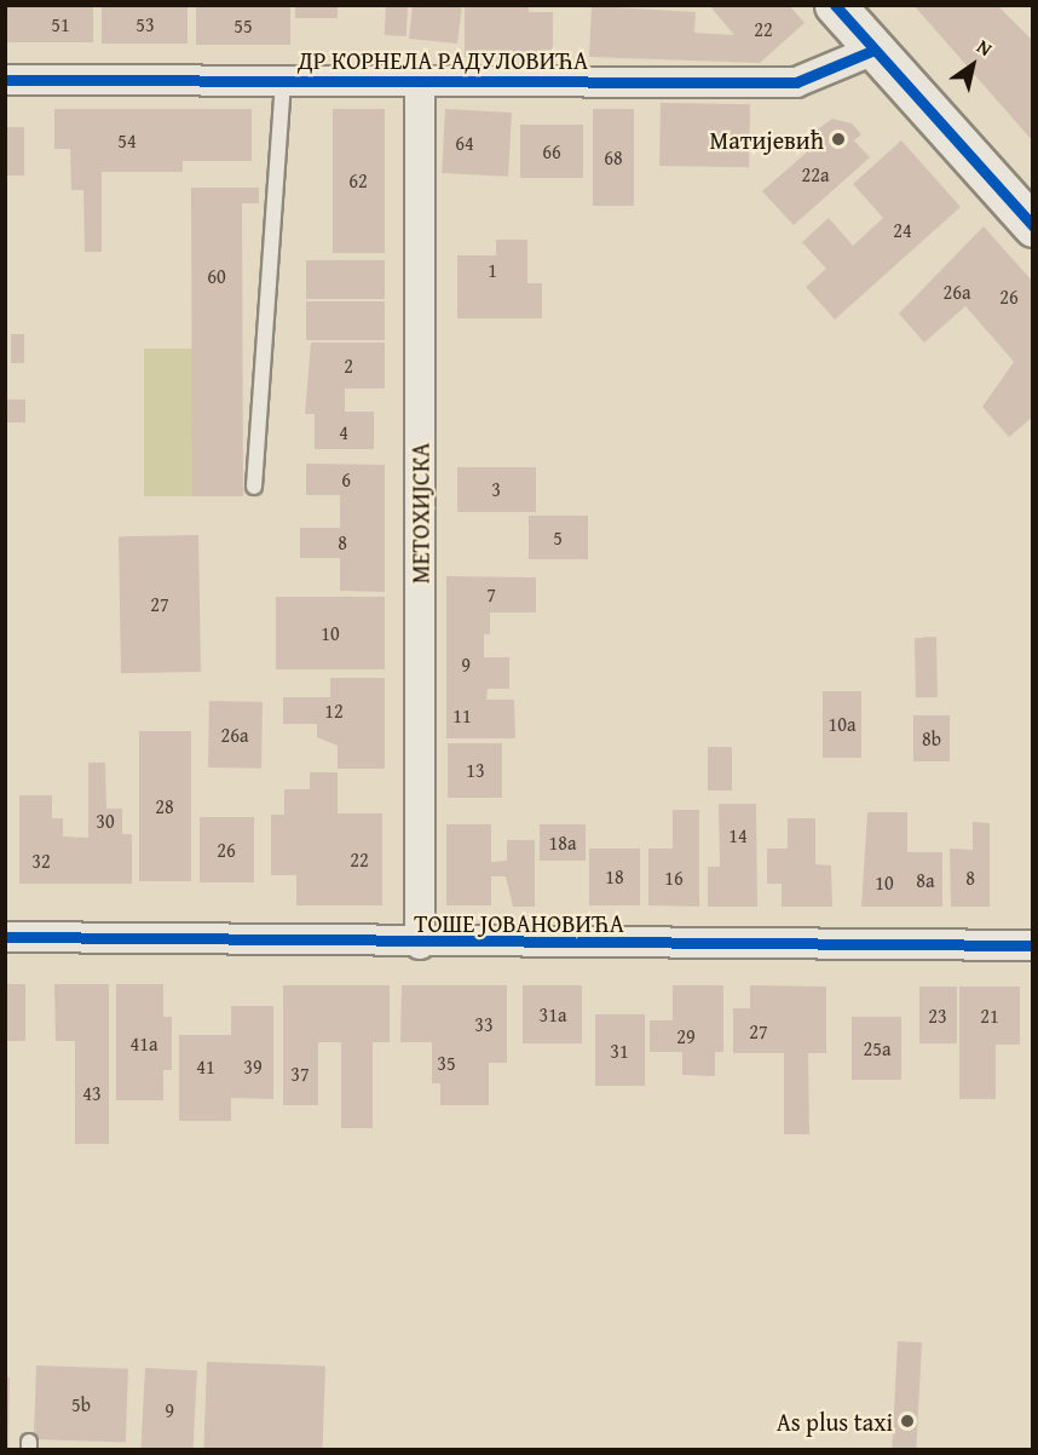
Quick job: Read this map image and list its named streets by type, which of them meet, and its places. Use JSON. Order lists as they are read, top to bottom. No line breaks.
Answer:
{"streets":{"street":["ДР КОРНЕЛА РАДУЛОВИЋА","МЕТОХИЈСКА","ТОШЕ ЈОВАНОВИЋА"]},"crossings":[["ДР КОРНЕЛА РАДУЛОВИЋА","МЕТОХИЈСКА"],["МЕТОХИЈСКА","ТОШЕ ЈОВАНОВИЋА"]],"places":["Матијевић","As plus taxi"],"house_numbers":["51","53","55","22","54","64","66","68","22a","62","24","1","60","26a","26","2","4","6","3","5","8","7","27","10","9","12","11","10a","26a","8b","13","28","30","14","18a","26","22","32","18","16","8","8a","10","31a","23","21","33","27","29","41a","25a","31","35","41","39","37","43","5b","9"],"north":"top right"}
